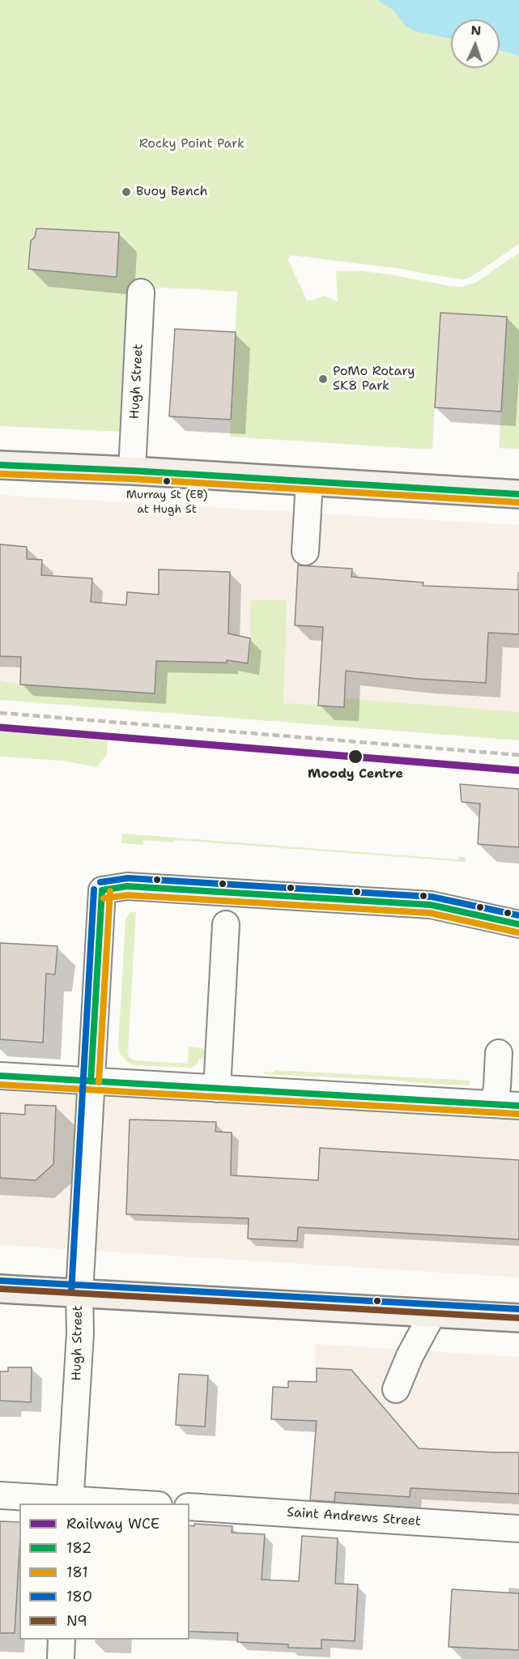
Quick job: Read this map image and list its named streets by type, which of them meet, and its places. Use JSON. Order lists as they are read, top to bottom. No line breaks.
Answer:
{"streets":{"street":["Hugh Street","Saint Andrews Street"]},"parks":["Rocky Point Park"],"places":["Buoy Bench","PoMo Rotary SK8 Park","Murray St (EB) at Hugh St","Moody Centre"],"lines":["transit line 182","transit line 181","rail line WCE","transit line 180","transit line N9"],"legend":["Railway WCE","182","181","180","N9"],"north":"top"}
